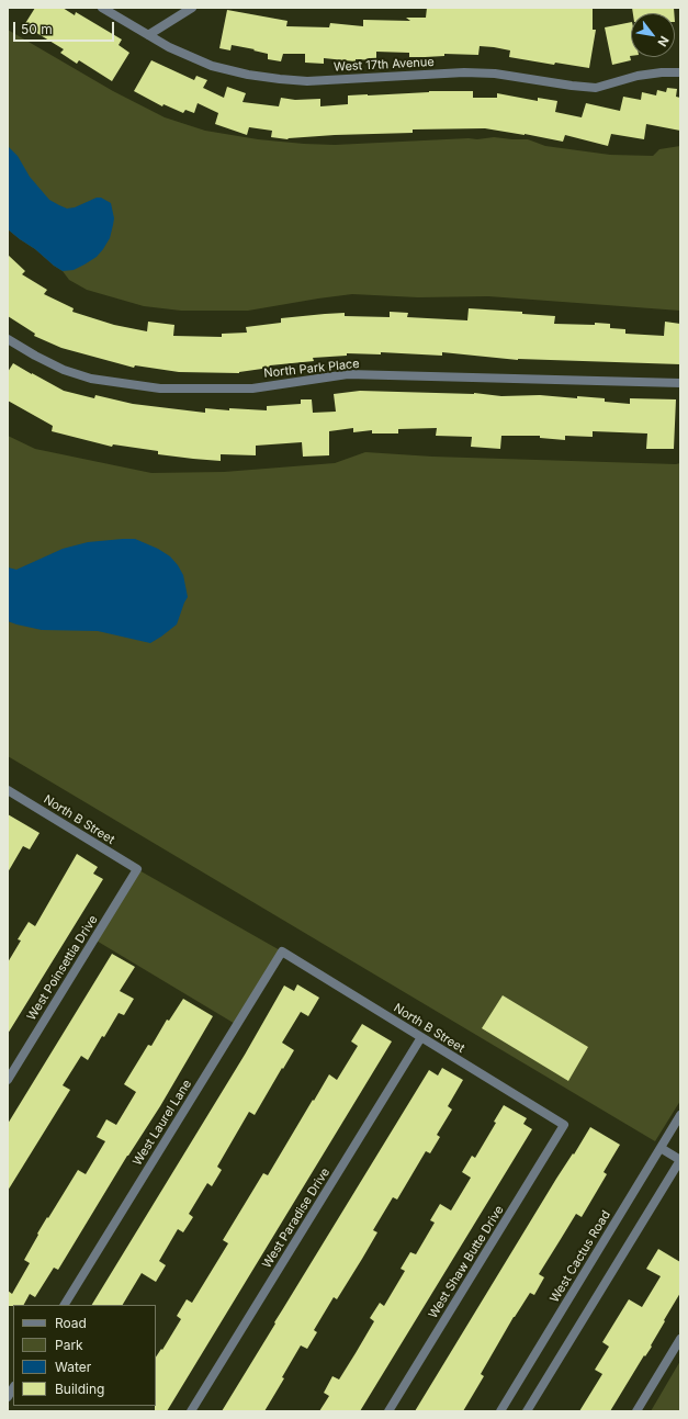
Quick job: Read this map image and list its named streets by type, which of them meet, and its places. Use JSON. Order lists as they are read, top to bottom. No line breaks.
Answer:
{"streets":{"street":["West 17th Avenue","North Park Place","North B Street","West Poinsettia Drive","West Laurel Lane","West Paradise Drive","West Cactus Road","West Shaw Butte Drive"]},"crossings":[["North B Street","West Poinsettia Drive"],["North B Street","West Laurel Lane"],["North B Street","West Paradise Drive"],["North B Street","West Shaw Butte Drive"]],"legend":["Road","Park","Water","Building"],"scale_bar":"50 m","north":"bottom right"}
